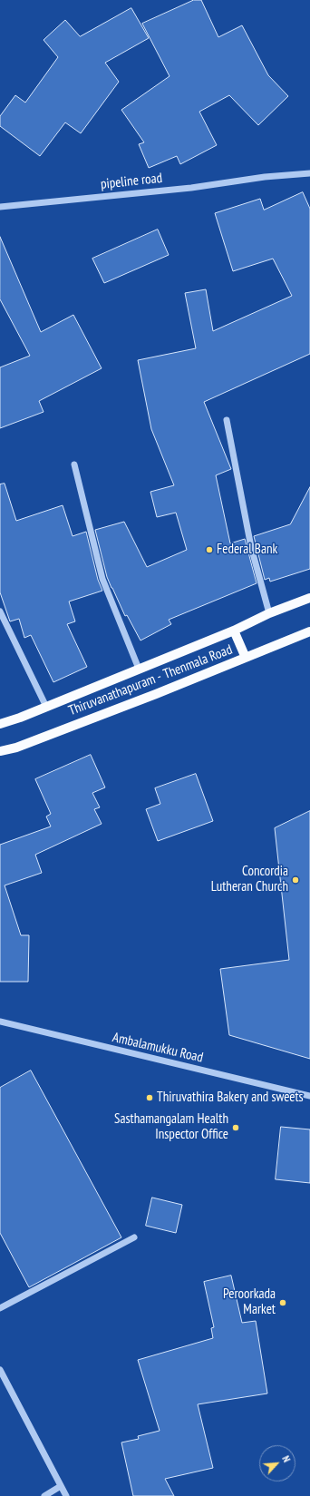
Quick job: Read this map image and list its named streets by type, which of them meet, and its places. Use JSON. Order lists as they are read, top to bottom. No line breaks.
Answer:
{"streets":{"main road":["Thiruvanathapuram - Thenmala Road"],"street":["pipeline road","Ambalamukku Road"]},"places":["Federal Bank","Concordia Lutheran Church","Thiruvathira Bakery and sweets","Sasthamangalam Health Inspector Office","Peroorkada Market"],"north":"top right"}
